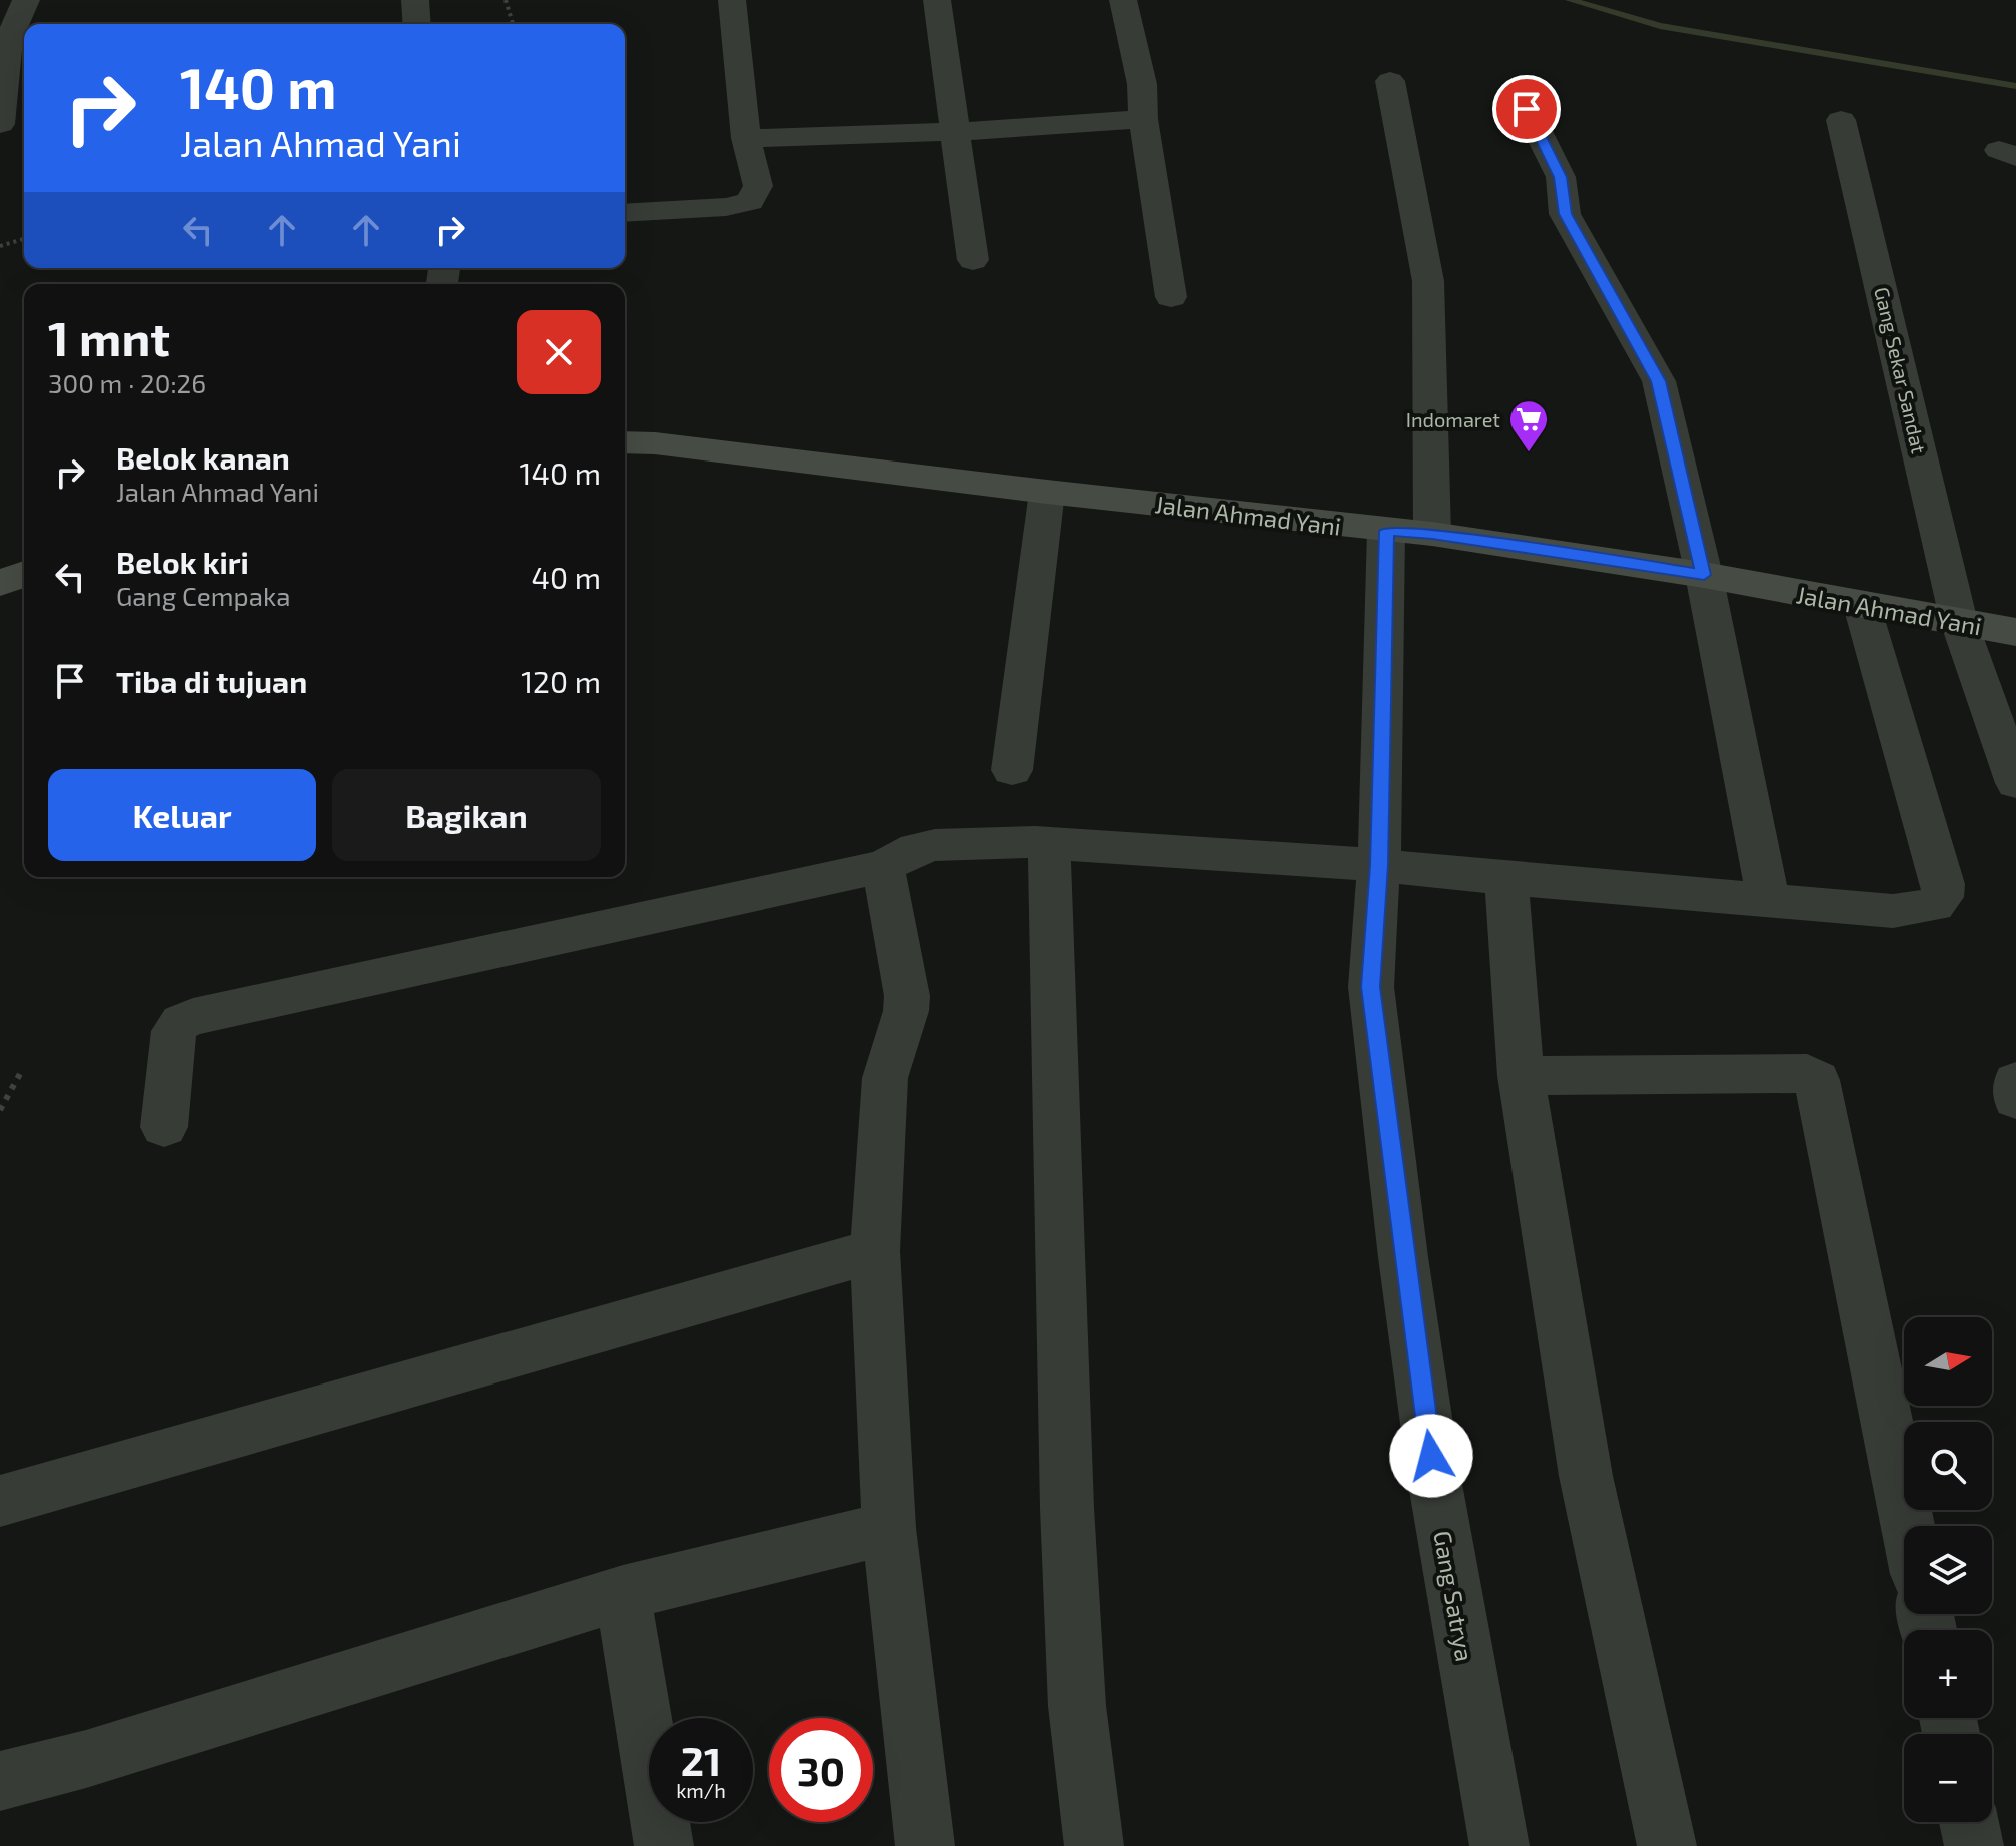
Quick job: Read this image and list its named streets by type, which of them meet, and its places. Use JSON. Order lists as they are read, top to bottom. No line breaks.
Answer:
{"streets":{"main road":["Jalan Ahmad Yani"],"street":["Gang Sekar Sandat","Gang Satrya"]},"crossings":[["Gang Sekar Sandat","Jalan Ahmad Yani"],["Jalan Ahmad Yani","Gang Satrya"]],"places":{"supermarket":["Indomaret"]},"north":"right","page":{"turn":["140 m","Jalan Ahmad Yani"],"heading":["1 mnt","300 m · 20:26"],"list":[{"name":"Belok kanan","note":"Jalan Ahmad Yani","value":"140 m"},{"name":"Belok kiri","note":"Gang Cempaka","value":"40 m"},{"name":"Tiba di tujuan","value":"120 m"}],"buttons":["Keluar","Bagikan"],"map_buttons":["+","−"],"speed":"21 km/h","limit":"30"}}
